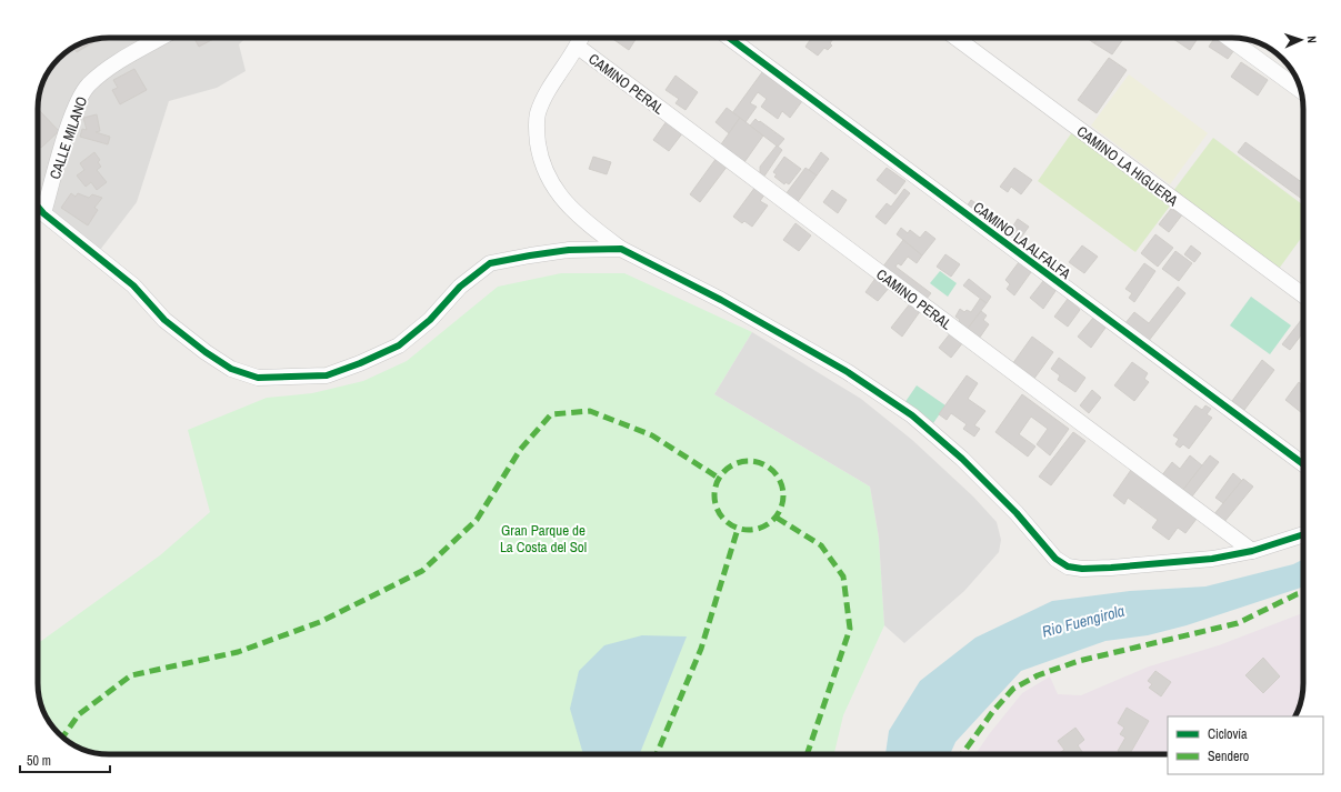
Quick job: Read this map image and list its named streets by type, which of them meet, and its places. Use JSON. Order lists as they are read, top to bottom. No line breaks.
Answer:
{"streets":{"street":["CAMINO PERAL","CALLE MILANO","CAMINO LA HIGUERA","CAMINO LA ALFALFA"]},"water":["Rio Fuengirola"],"parks":["Gran Parque de La Costa del Sol"],"legend":["Ciclovía","Sendero"],"scale_bar":"50 m","north":"right"}
